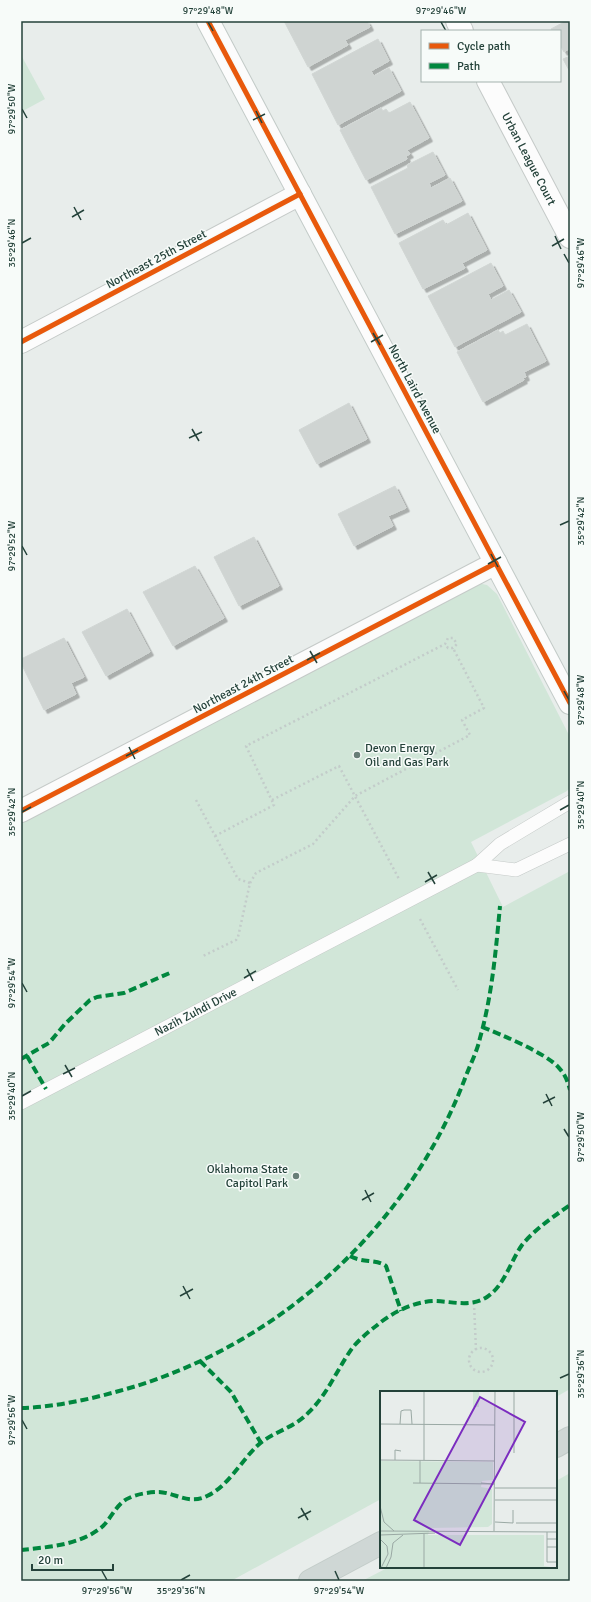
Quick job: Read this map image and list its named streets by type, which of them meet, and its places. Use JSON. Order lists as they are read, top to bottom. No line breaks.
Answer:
{"streets":{"street":["Urban League Court","Northeast 25th Street","North Laird Avenue","Northeast 24th Street"],"lane":["Nazih Zuhdi Drive"]},"crossings":[["Northeast 25th Street","North Laird Avenue"],["North Laird Avenue","Northeast 24th Street"]],"places":["Devon Energy Oil and Gas Park","Oklahoma State Capitol Park"],"legend":["Cycle path","Path"],"scale_bar":"20 m","coordinates":["97°29'48\"W","97°29'46\"W","97°29'50\"W","35°29'46\"N","35°29'42\"N","97°29'52\"W","35°29'40\"N","97°29'54\"W","35°29'36\"N","97°29'56\"W"]}
